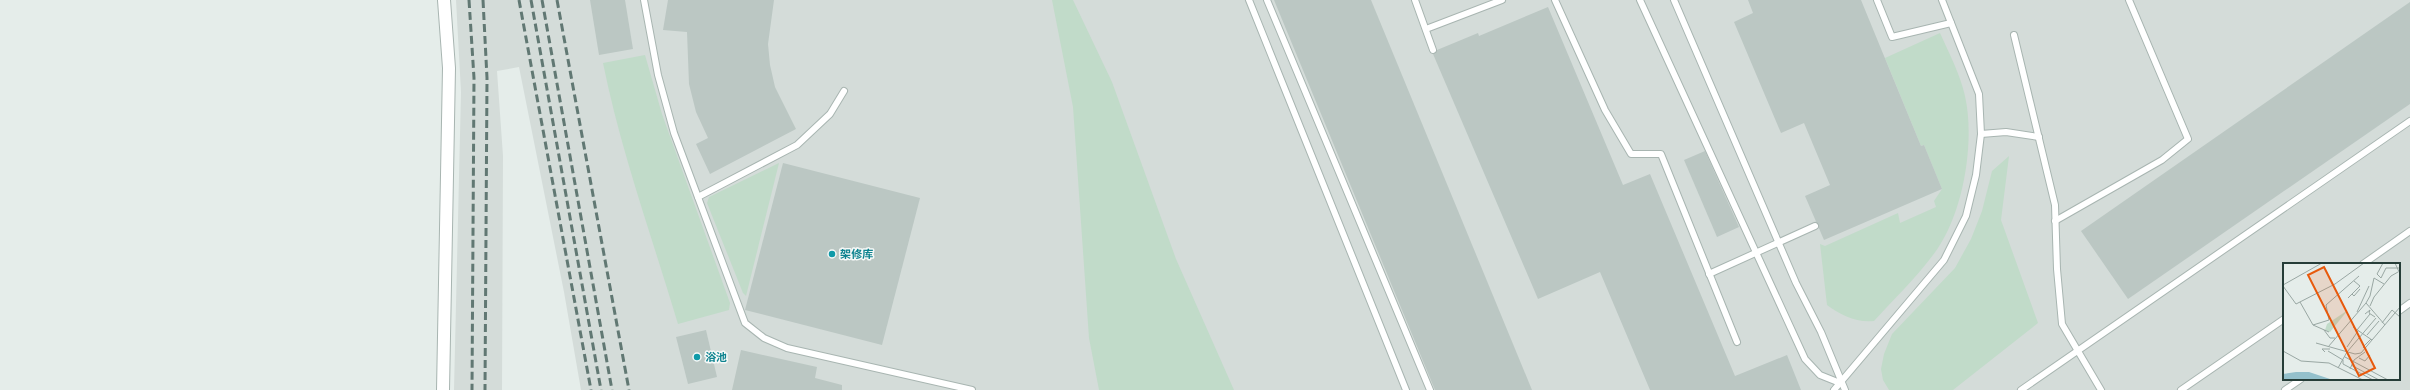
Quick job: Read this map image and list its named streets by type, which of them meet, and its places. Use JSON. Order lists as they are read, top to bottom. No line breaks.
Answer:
{"places":["架修库","浴池"]}
